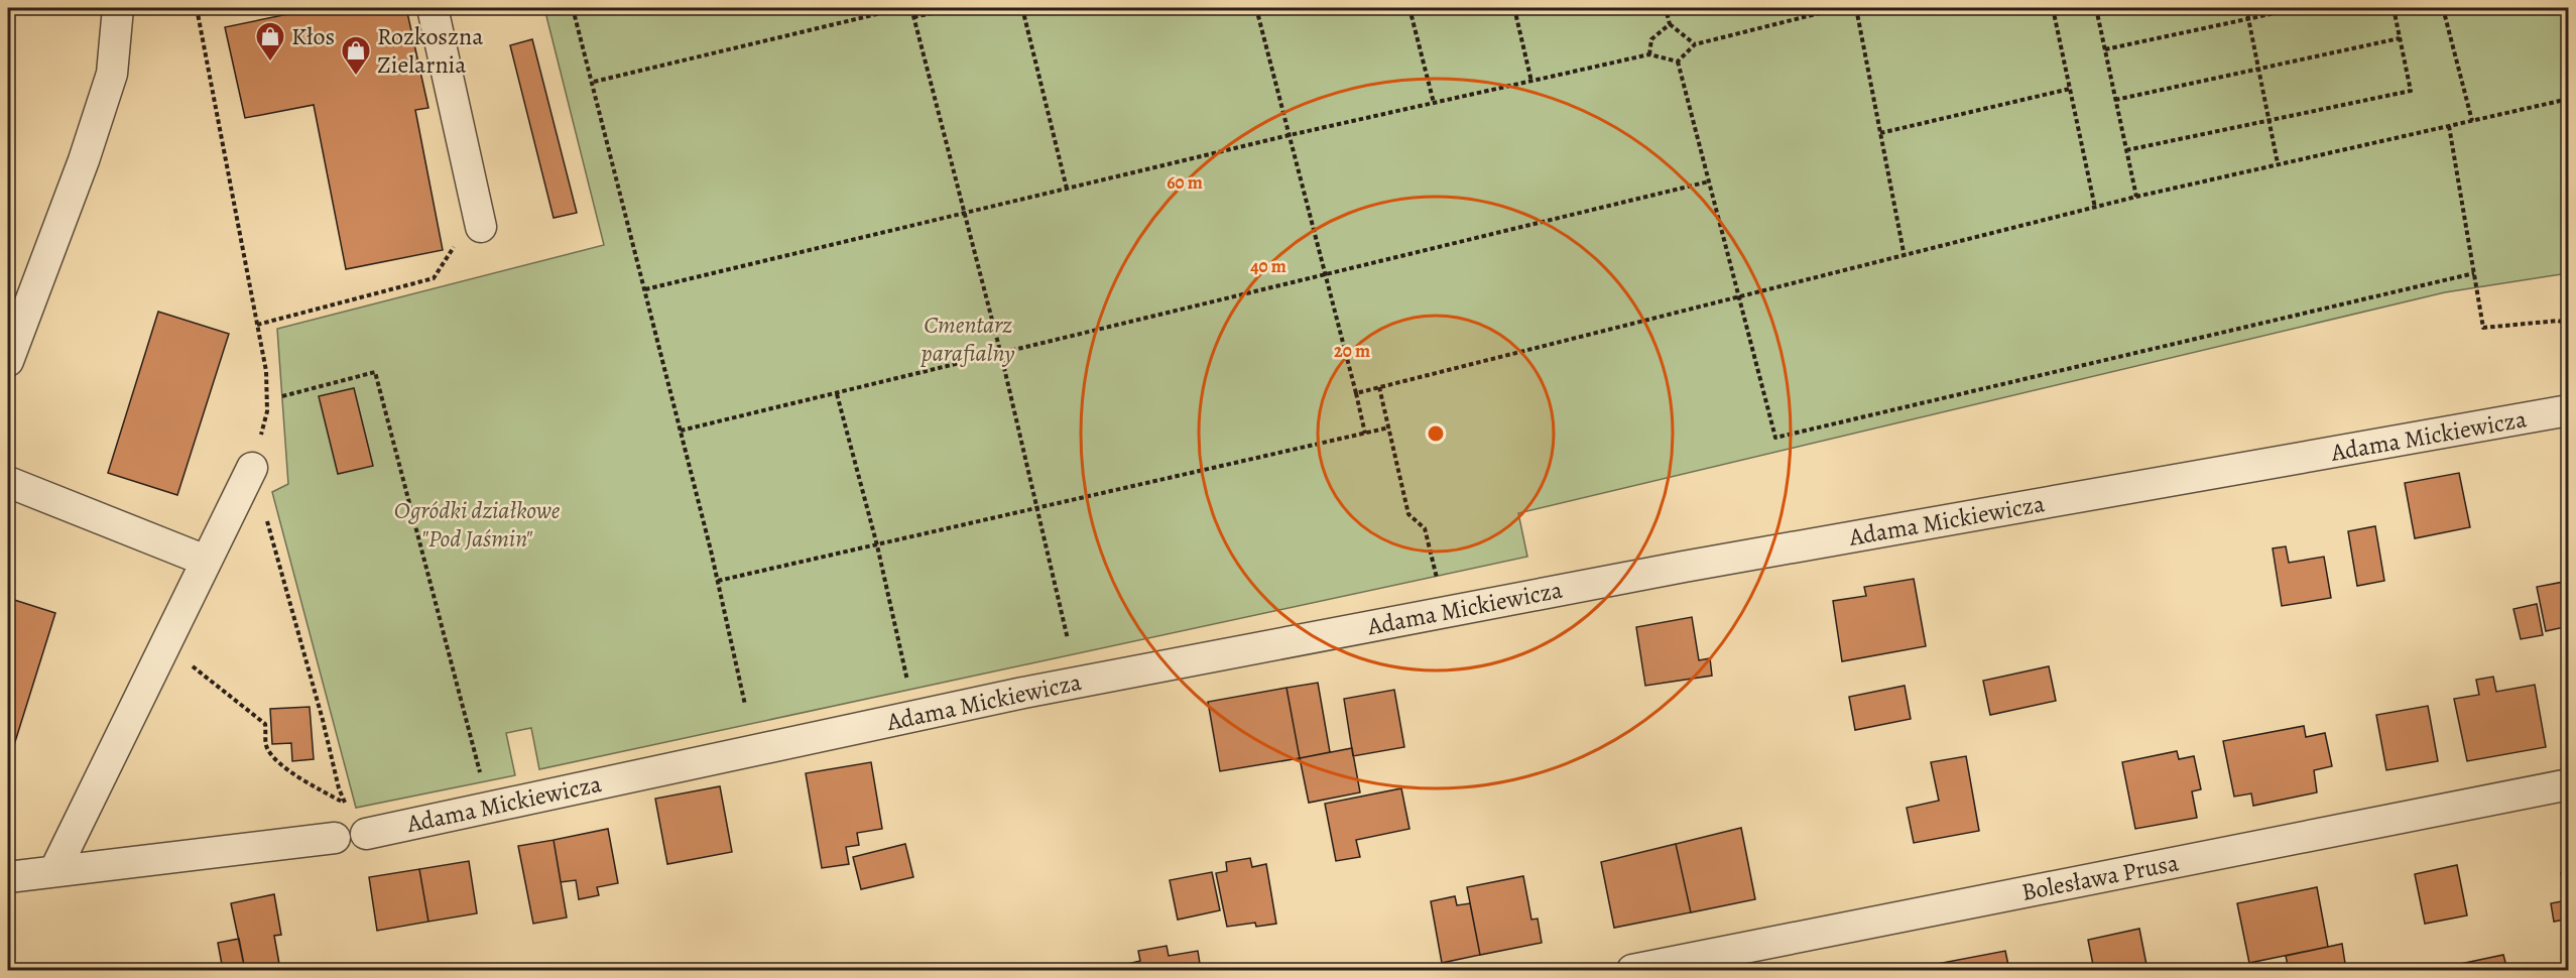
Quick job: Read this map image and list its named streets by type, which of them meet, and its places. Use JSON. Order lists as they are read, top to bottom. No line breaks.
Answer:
{"streets":{"street":["Adama Mickiewicza","Bolesława Prusa"]},"parks":["Cmentarz parafialny","Ogródki działkowe \"Pod Jaśmin\""],"places":{"shop":["Kłos","Rozkoszna Zielarnia"]},"rings":["60 m","40 m","20 m"]}
